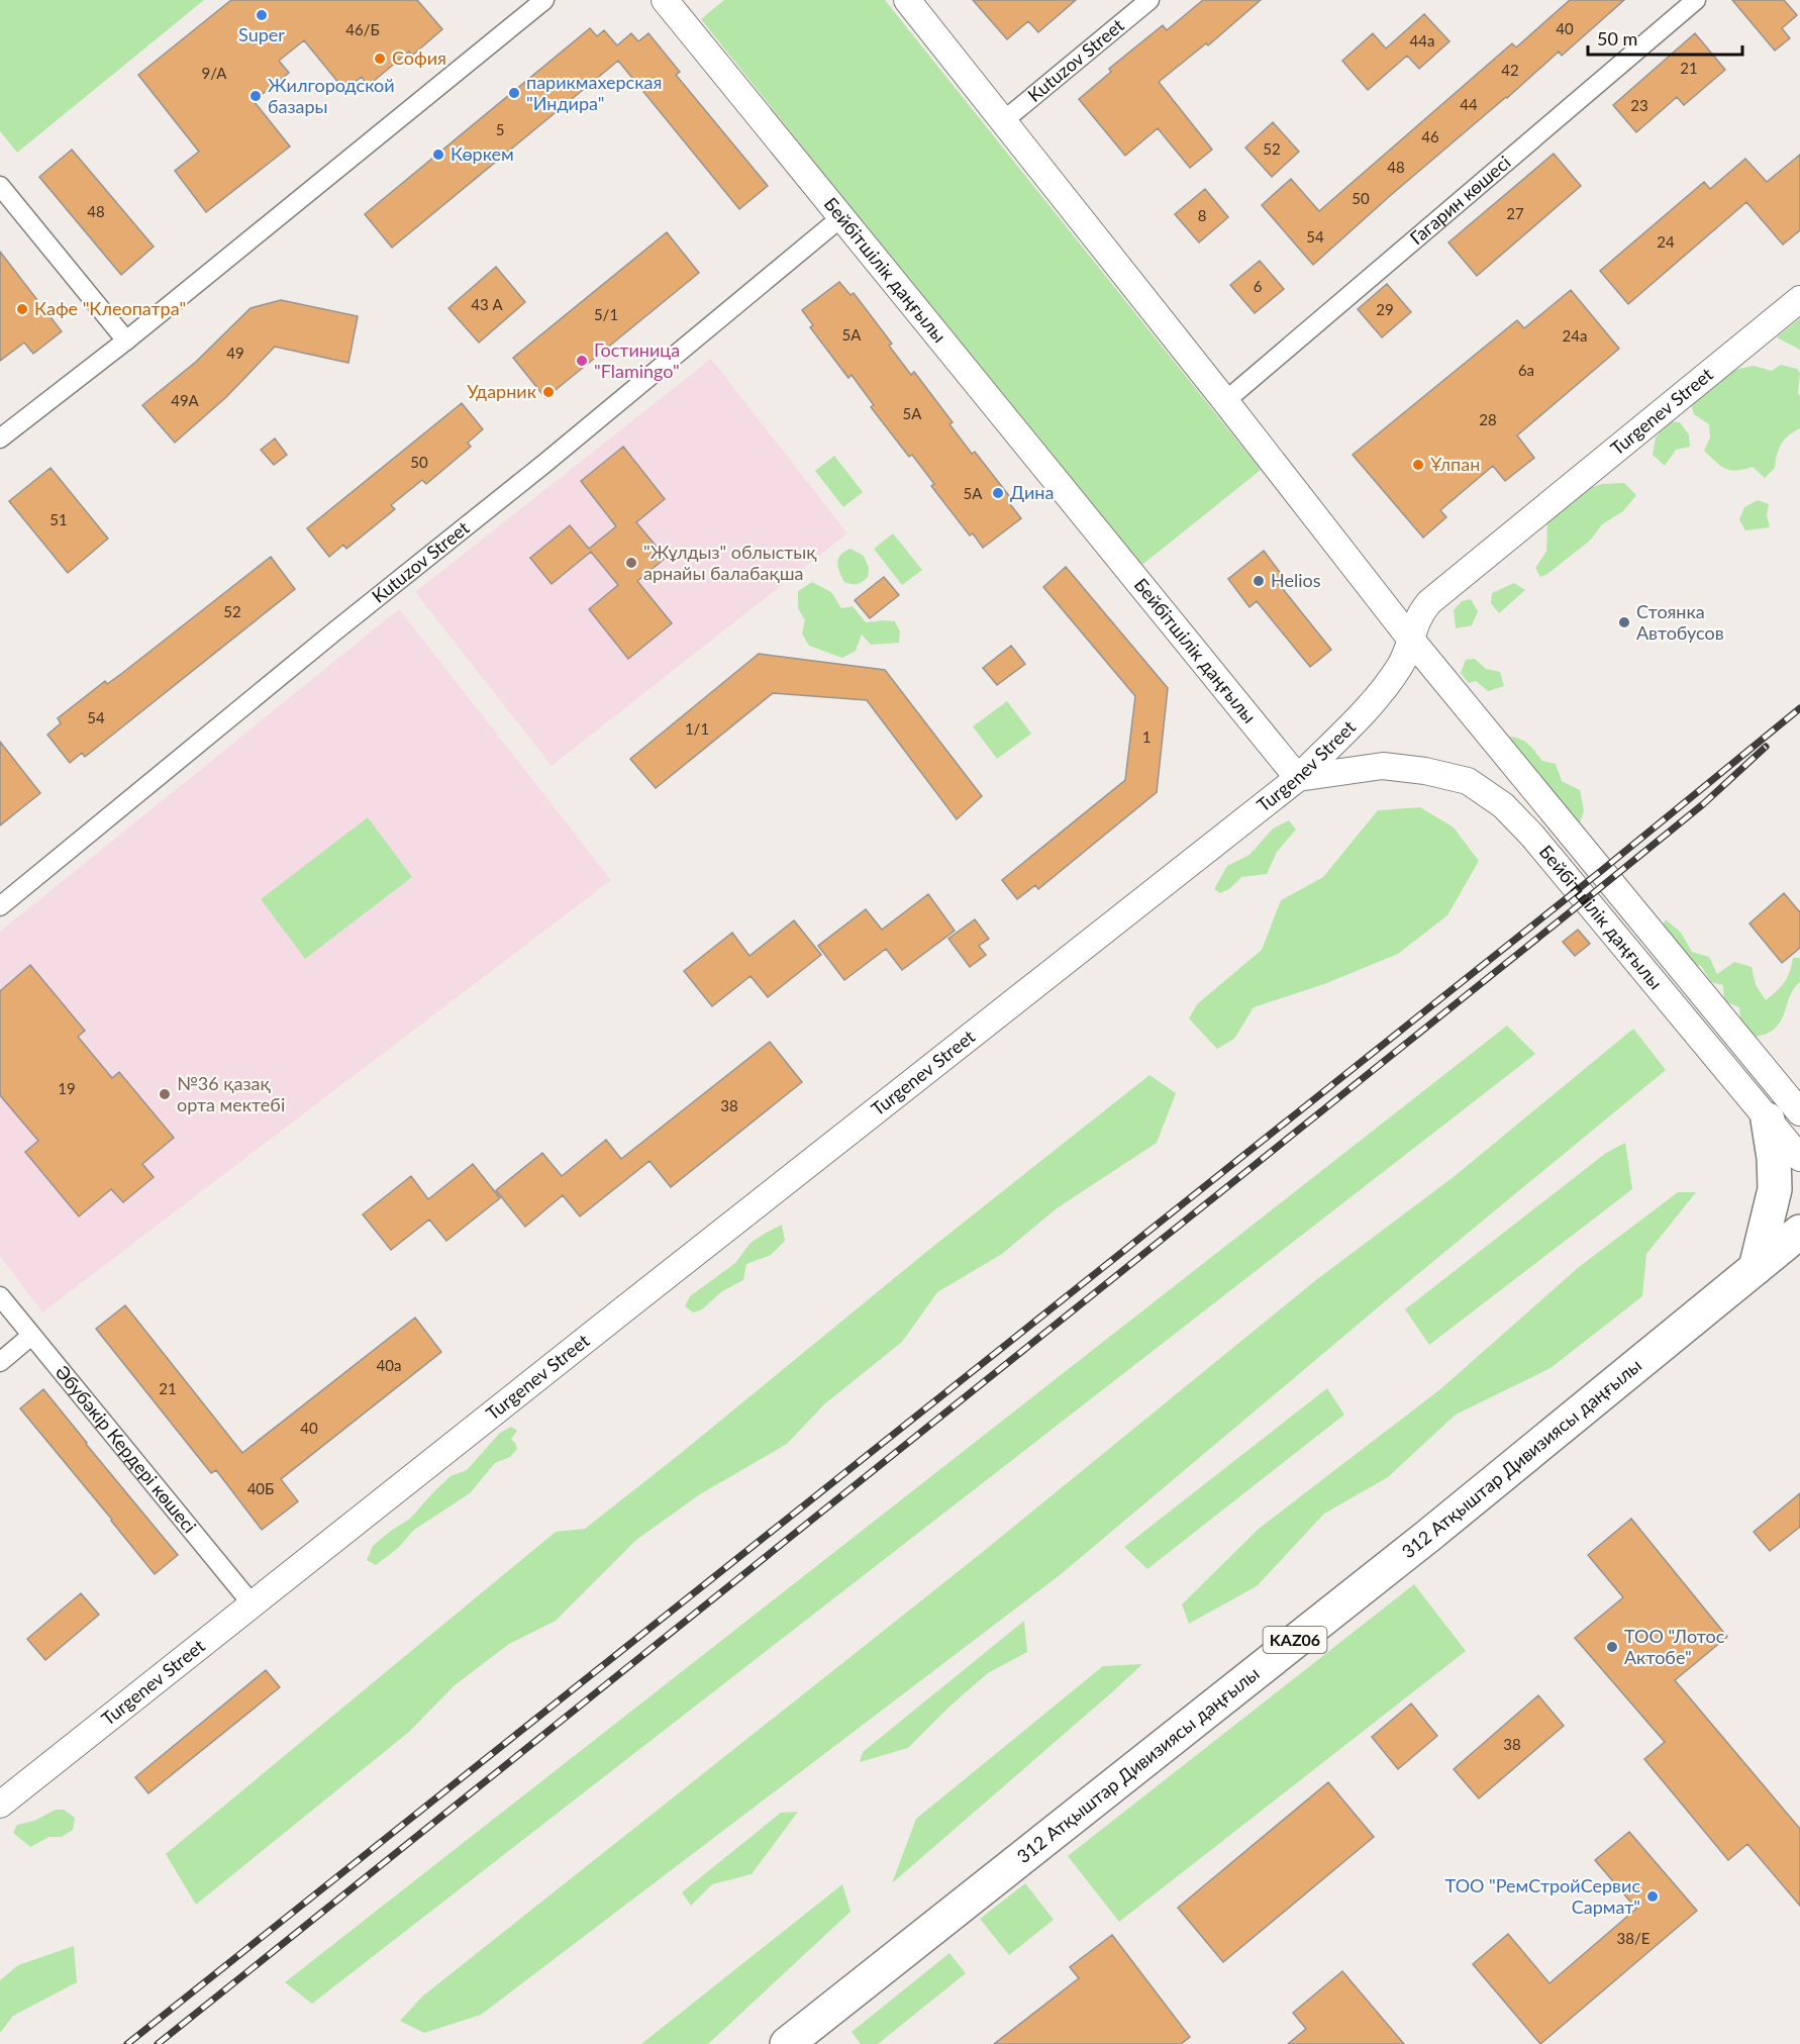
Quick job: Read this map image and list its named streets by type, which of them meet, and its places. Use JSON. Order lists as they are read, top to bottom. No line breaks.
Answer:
{"streets":{"highway":["312 Атқыштар Дивизиясы даңғылы","KАZ06"],"main road":["Бейбітшілік даңғылы","Turgenev Street"],"street":["Kutuzov Street","Гагарин көшесі","Әбубәкір Кердері көшесі"]},"crossings":[["Kutuzov Street","Бейбітшілік даңғылы"],["Гагарин көшесі","Бейбітшілік даңғылы"],["Бейбітшілік даңғылы","Turgenev Street"],["Turgenev Street","Әбубәкір Кердері көшесі"]],"places":["Super","София","парикмахерская \"Индира\"","Жилгородской базары","Көркем","Кафе \"Клеопатра\"","Гостиница \"Flamingo\"","Ударник","Ұлпан","Дина","\"Жұлдыз\" облыстық арнайы балабақша","Helios","Стоянка Автобусов","№36 қазақ орта мектебі","ТОО \"Лотос Актобе\"","ТОО \"РемСтройСервис Сармат\""],"house_numbers":["40","46/Б","44а","21","42","9/А","44","23","5","46","52","48","50","48","27","8","54","24","6","43 А","29","5/1","5А","24а","49","6а","49A","5А","28","50","5А","51","52","54","1/1","1","19","38","40а","21","40","40Б","38","38/Е"],"scale_bar":"50 m"}
